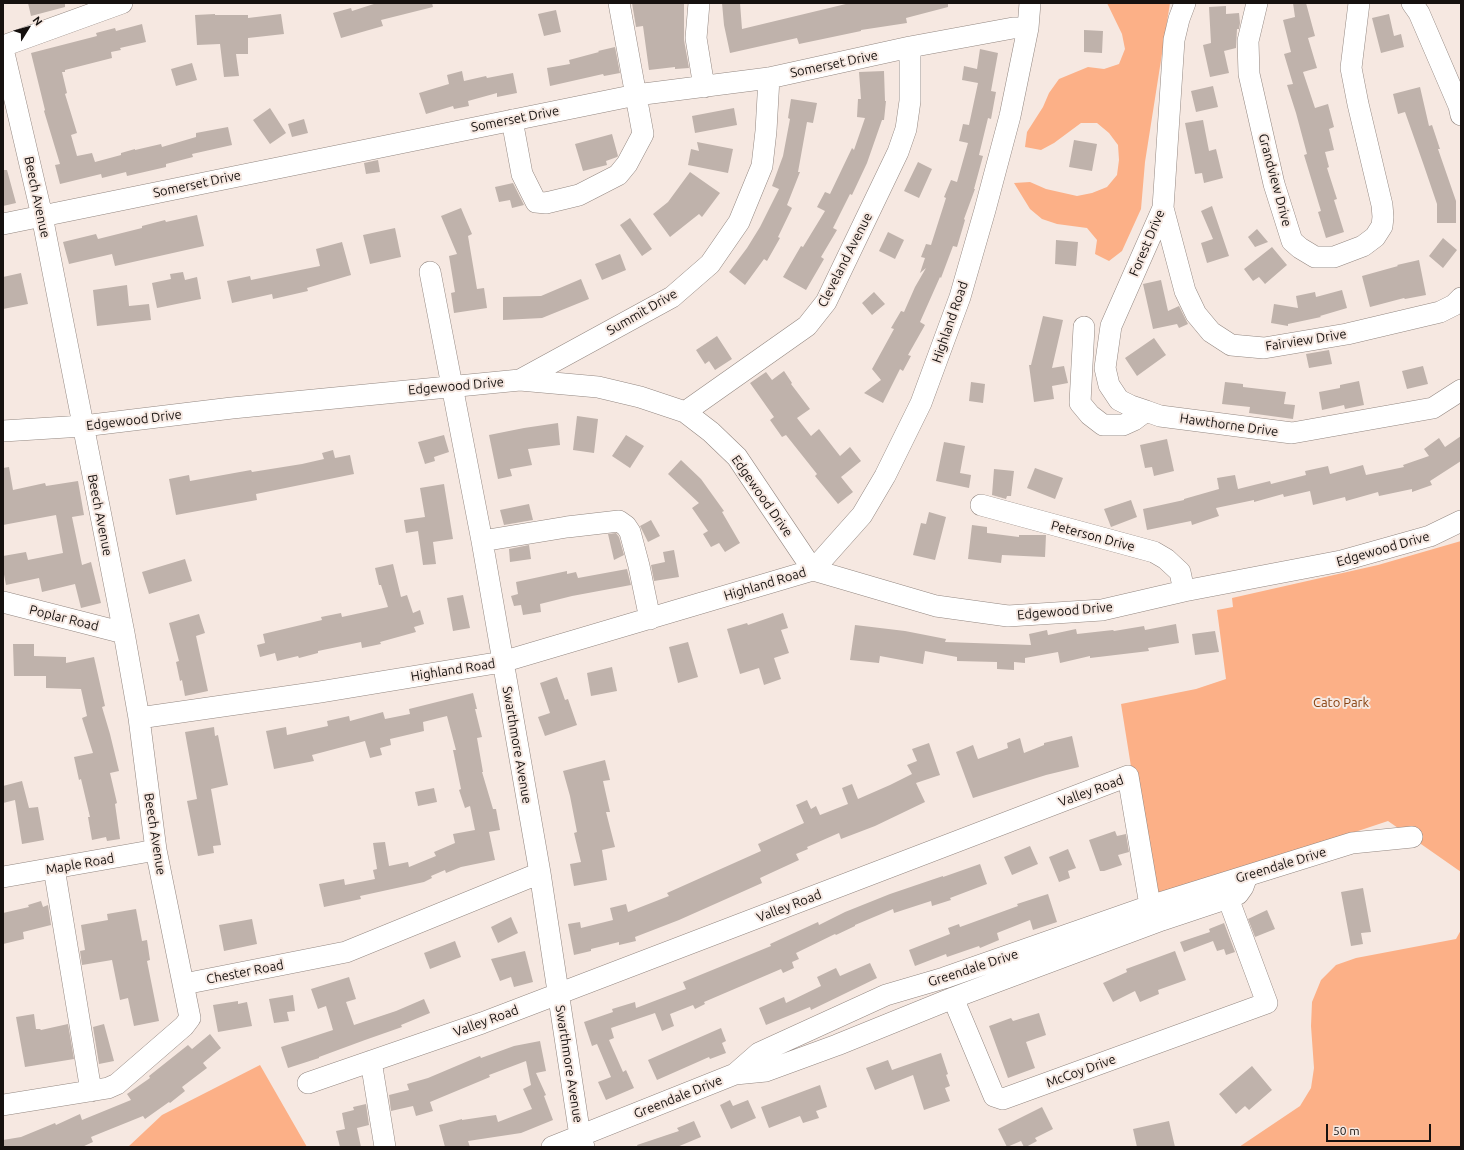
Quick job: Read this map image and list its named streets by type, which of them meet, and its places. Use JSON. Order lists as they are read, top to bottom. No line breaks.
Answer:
{"streets":{"street":["Somerset Drive","Grandview Drive","Beech Avenue","Forest Drive","Cleveland Avenue","Summit Drive","Highland Road","Fairview Drive","Edgewood Drive","Hawthorne Drive","Peterson Drive","Poplar Road","Swarthmore Avenue","Valley Road","Maple Road","Greendale Drive","Chester Road","McCoy Drive"]},"crossings":[["Somerset Drive","Beech Avenue"],["Somerset Drive","Cleveland Avenue"],["Somerset Drive","Summit Drive"],["Somerset Drive","Highland Road"],["Beech Avenue","Highland Road"],["Beech Avenue","Edgewood Drive"],["Beech Avenue","Poplar Road"],["Beech Avenue","Maple Road"],["Beech Avenue","Chester Road"],["Forest Drive","Fairview Drive"],["Forest Drive","Hawthorne Drive"],["Cleveland Avenue","Edgewood Drive"],["Summit Drive","Edgewood Drive"],["Highland Road","Edgewood Drive"],["Highland Road","Swarthmore Avenue"],["Edgewood Drive","Peterson Drive"],["Edgewood Drive","Swarthmore Avenue"],["Swarthmore Avenue","Valley Road"],["Swarthmore Avenue","Greendale Drive"],["Swarthmore Avenue","Chester Road"],["Valley Road","Greendale Drive"],["Greendale Drive","McCoy Drive"]],"parks":["Cato Park"],"scale_bar":"50 m","north":"top right"}
